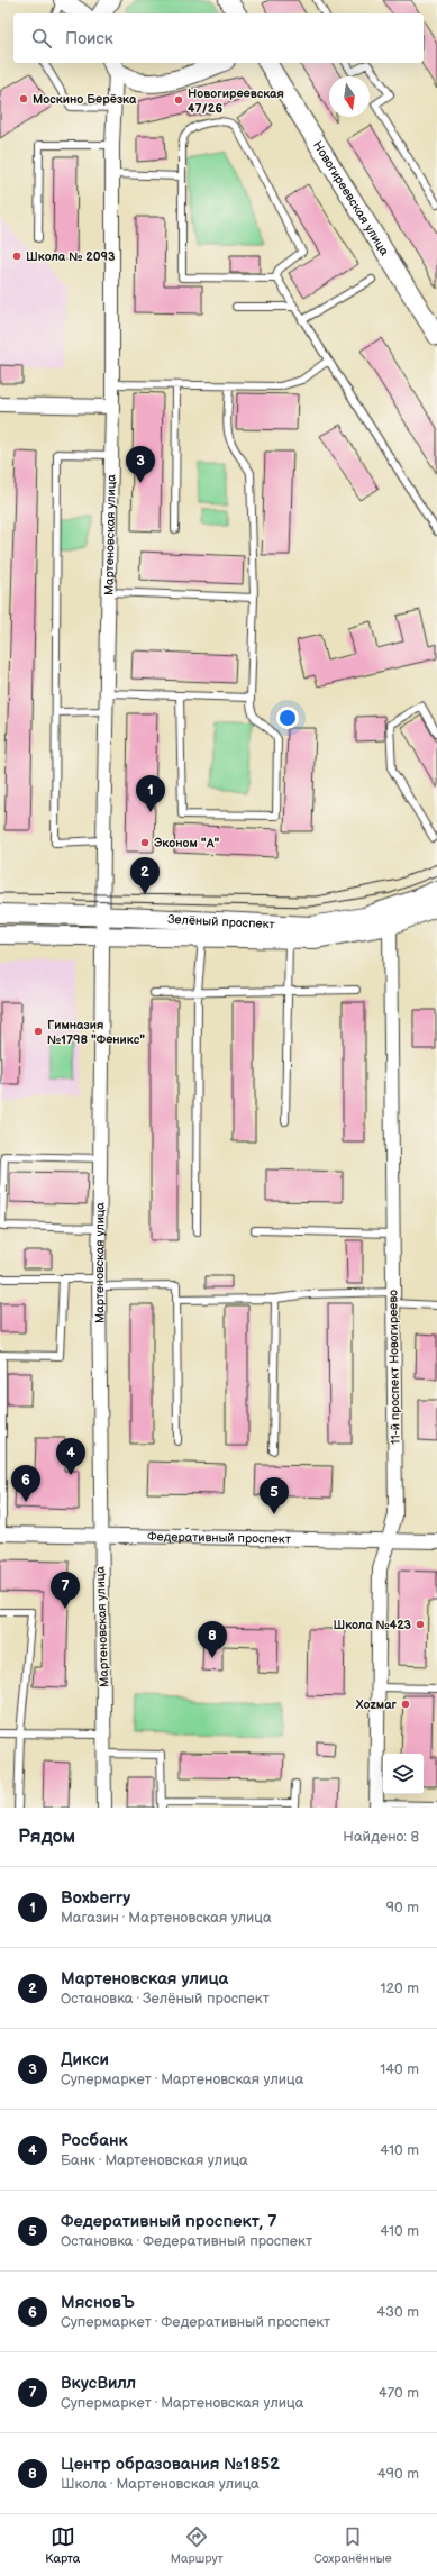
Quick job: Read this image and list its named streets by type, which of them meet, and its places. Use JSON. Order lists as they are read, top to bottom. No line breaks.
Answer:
{"streets":{"main road":["Новогиреевская улица","Зелёный проспект"],"street":["Мартеновская улица","11-й проспект Новогиреево","Федеративный проспект"]},"crossings":[["Мартеновская улица","Зелёный проспект"],["Мартеновская улица","Федеративный проспект"],["Зелёный проспект","11-й проспект Новогиреево"],["11-й проспект Новогиреево","Федеративный проспект"]],"places":["Москино Берёзка","Новогиреевская 47/26","Школа № 2093","Эконом \"А\"","Гимназия №1798 \"Феникс\"","Школа №423","Хоzмаг"],"north":"bottom","page":{"search":"Поиск","pins":["3","1","2","4","6","5","7","8"],"heading":["Рядом","Найдено: 8"],"list":[{"mark":"1","name":"Boxberry","note":"Магазин · Мартеновская улица","value":"90 m"},{"mark":"2","name":"Мартеновская улица","note":"Остановка · Зелёный проспект","value":"120 m"},{"mark":"3","name":"Дикси","note":"Супермаркет · Мартеновская улица","value":"140 m"},{"mark":"4","name":"Росбанк","note":"Банк · Мартеновская улица","value":"410 m"},{"mark":"5","name":"Федеративный проспект, 7","note":"Остановка · Федеративный проспект","value":"410 m"},{"mark":"6","name":"МясновЪ","note":"Супермаркет · Федеративный проспект","value":"430 m"},{"mark":"7","name":"ВкусВилл","note":"Супермаркет · Мартеновская улица","value":"470 m"},{"mark":"8","name":"Центр образования №1852","note":"Школа · Мартеновская улица","value":"490 m"}],"nav":["Карта","Маршрут","Сохранённые"]}}
